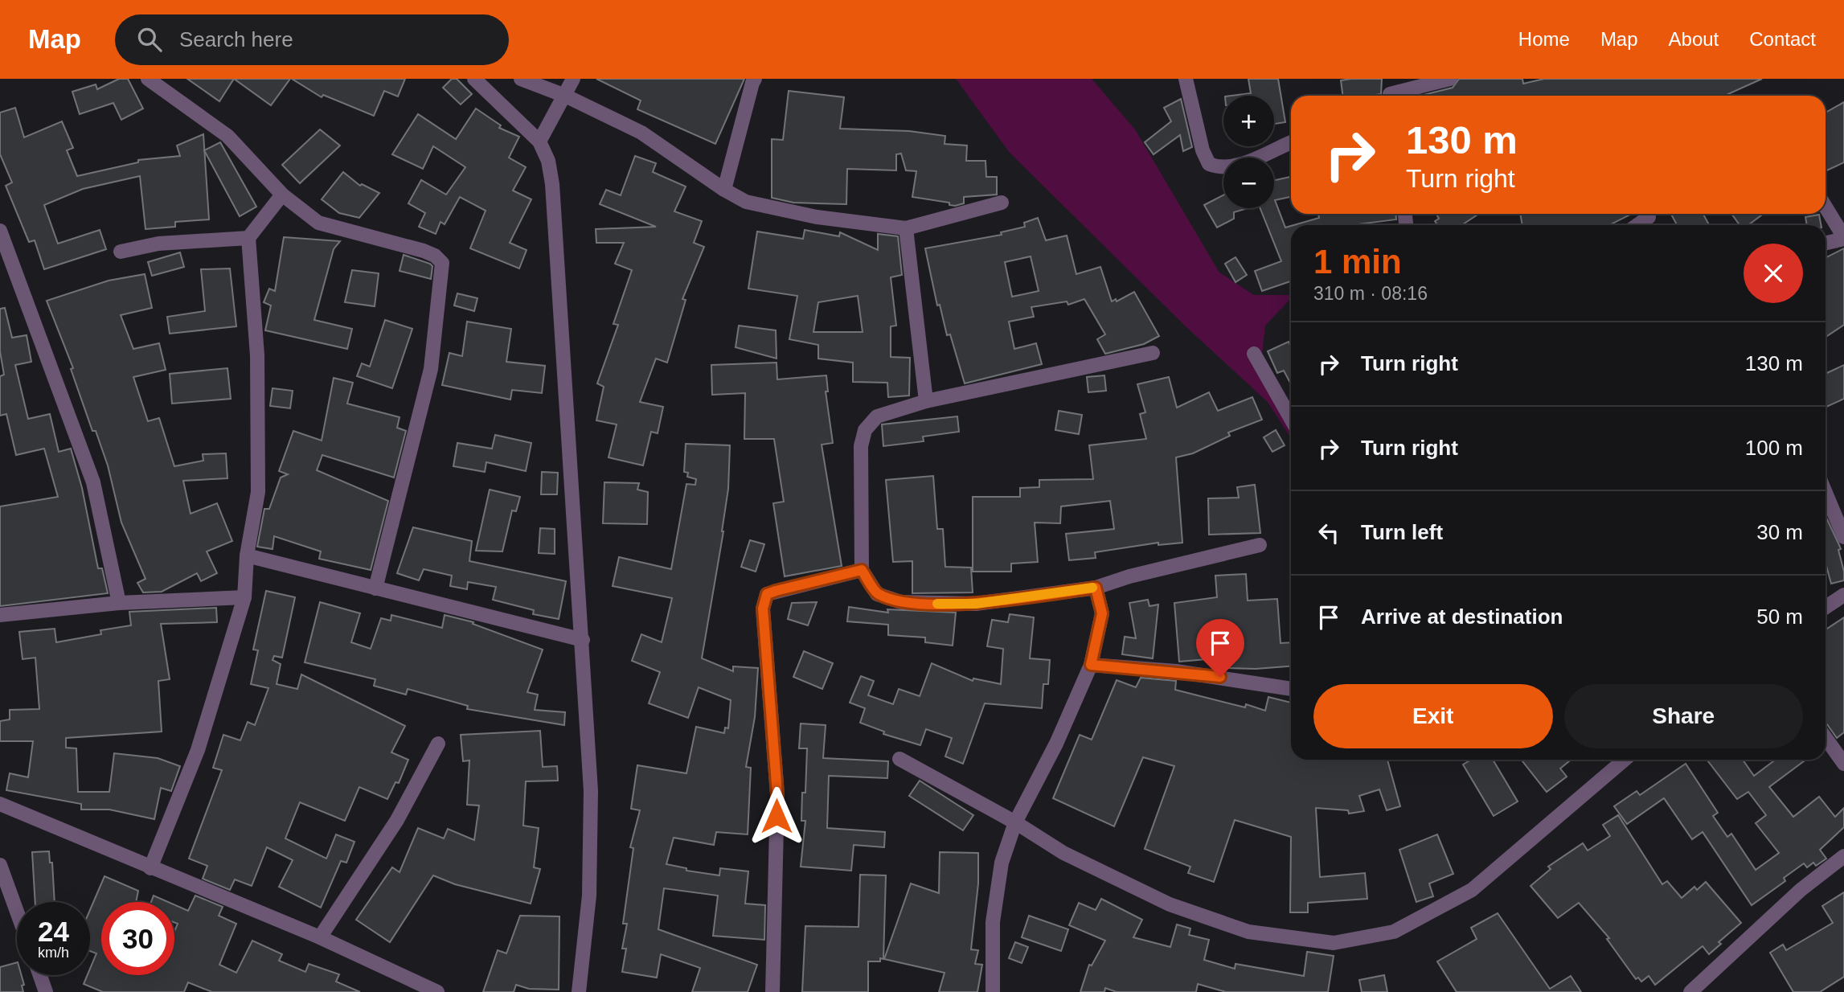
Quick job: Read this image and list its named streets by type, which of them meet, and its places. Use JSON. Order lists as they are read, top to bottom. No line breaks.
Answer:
{"page":{"header":"Map","search":"Search here","nav":["Home","Map","About","Contact"],"map_buttons":["+","−"],"turn":["130 m","Turn right"],"heading":["1 min","310 m · 08:16"],"list":[{"name":"Turn right","value":"130 m"},{"name":"Turn right","value":"100 m"},{"name":"Turn left","value":"30 m"},{"name":"Arrive at destination","value":"50 m"}],"buttons":["Exit","Share"],"speed":"24 km/h","limit":"30"}}
